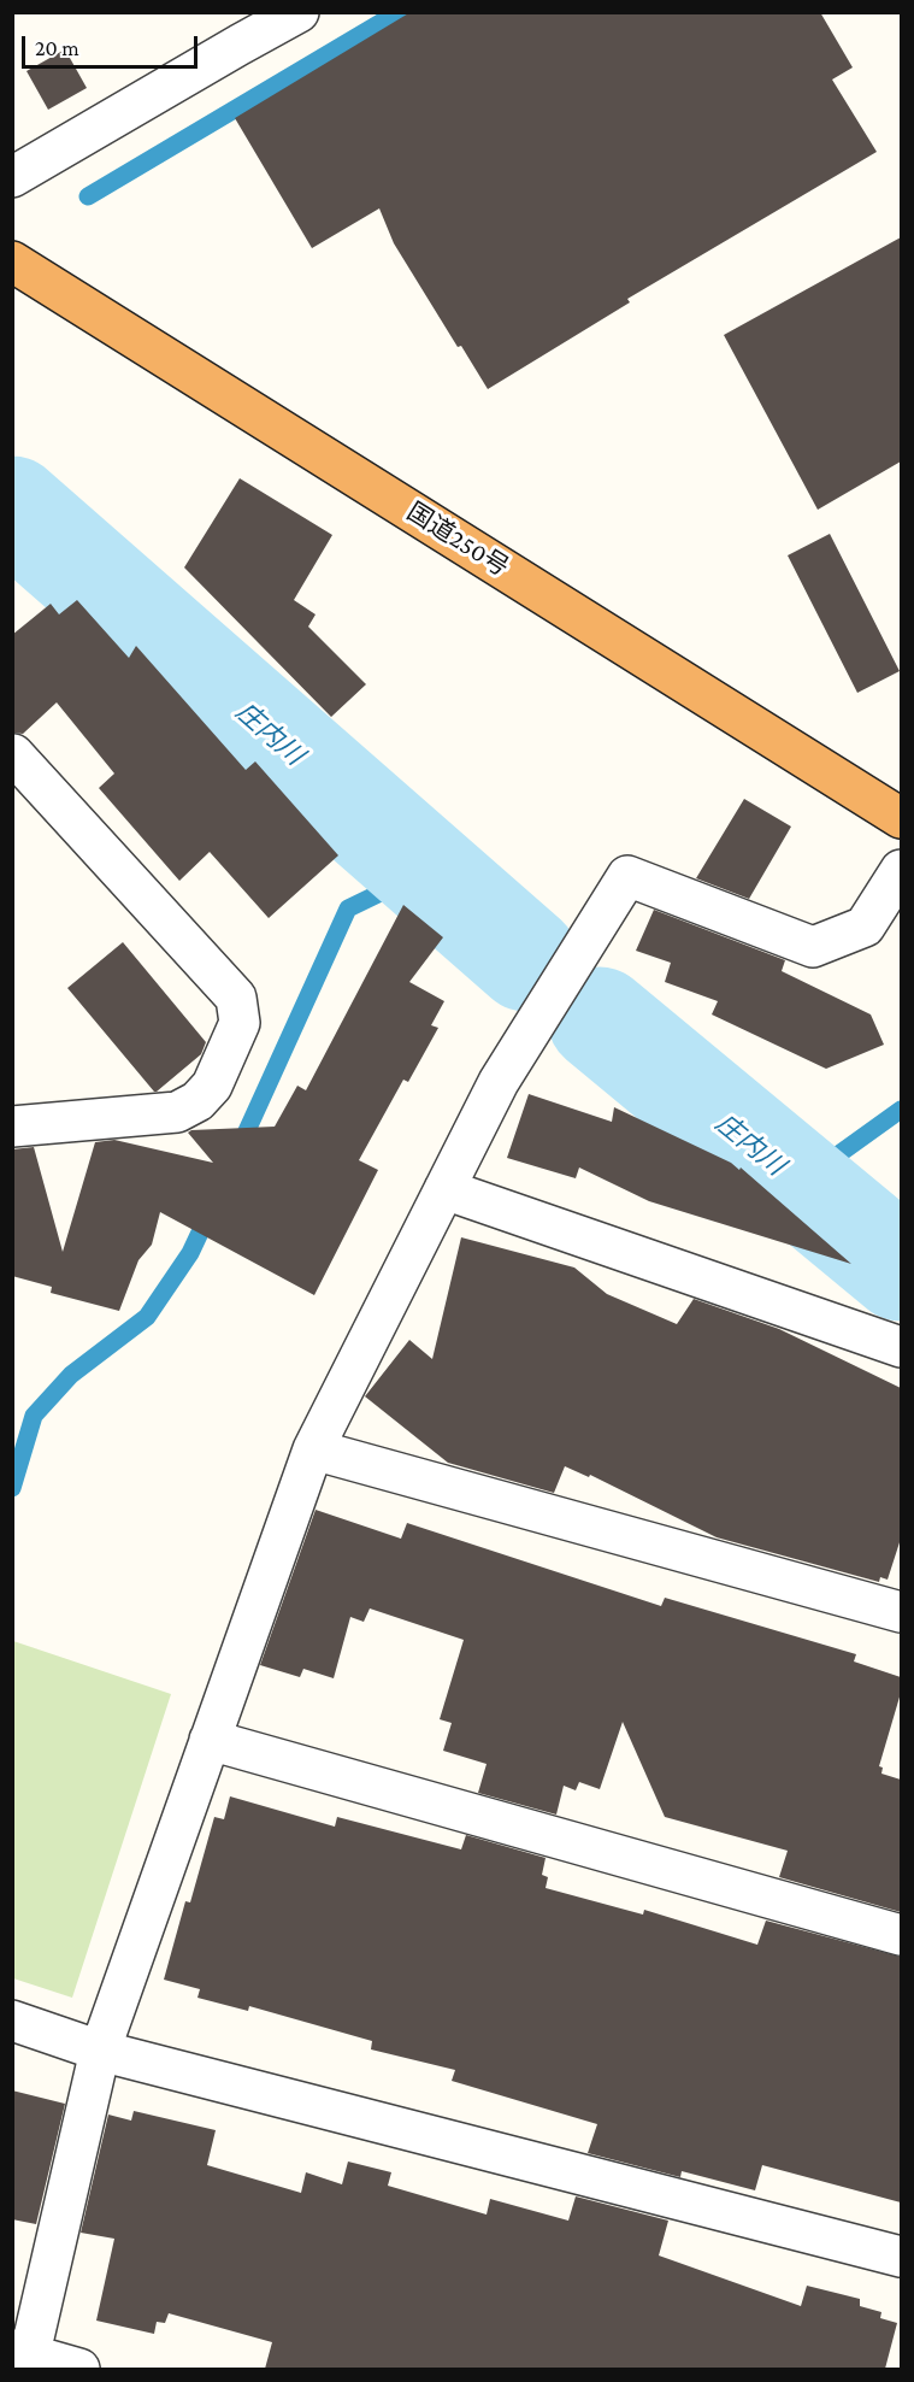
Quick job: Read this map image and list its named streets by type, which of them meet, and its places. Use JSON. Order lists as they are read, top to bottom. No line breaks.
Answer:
{"streets":{"highway":["国道250号"]},"water":["庄内川"],"scale_bar":"20 m"}
